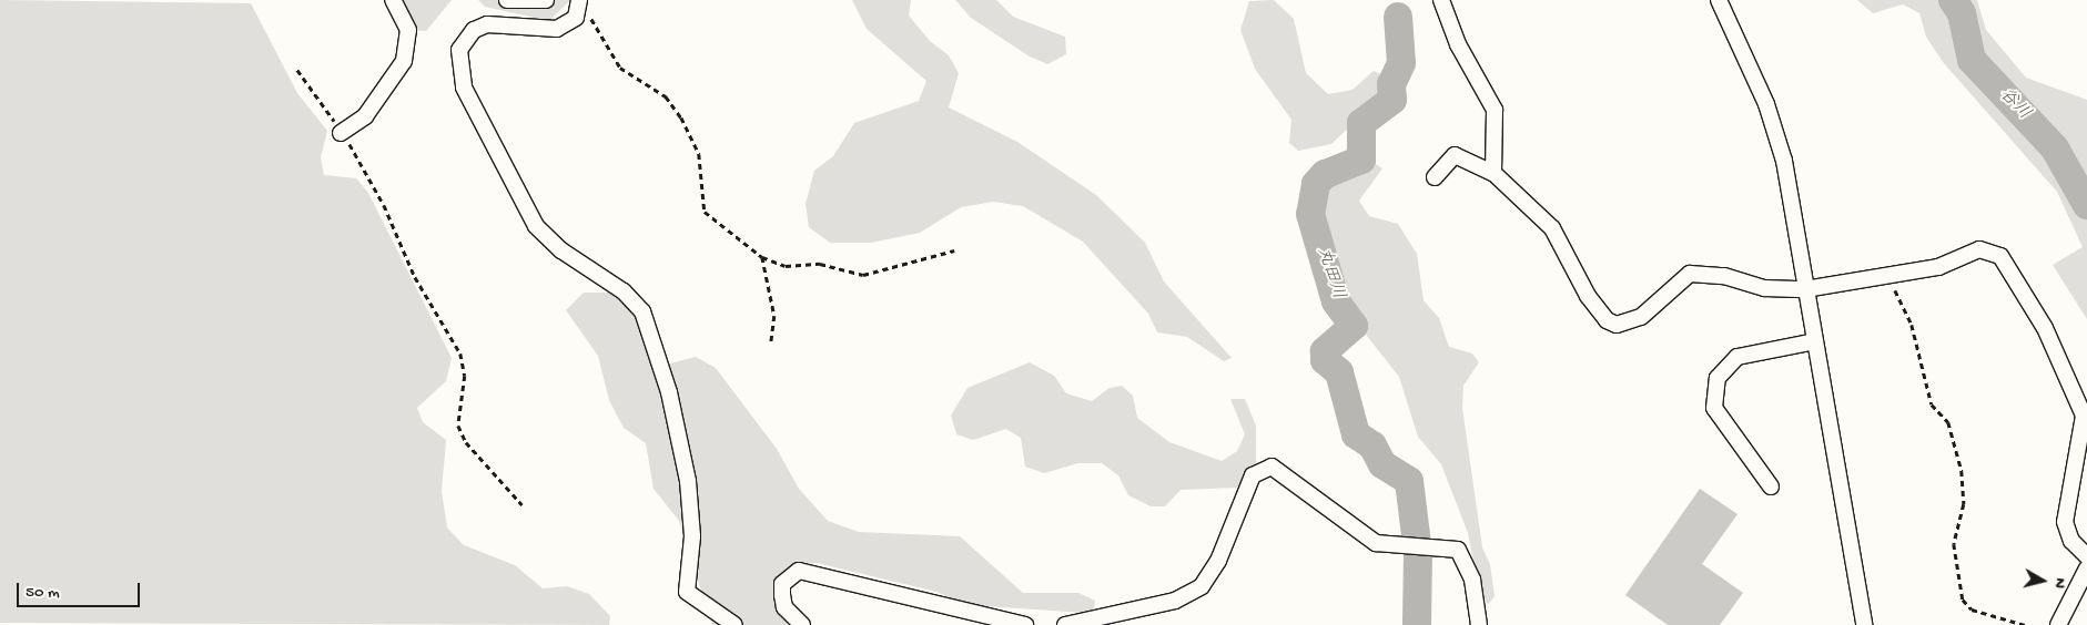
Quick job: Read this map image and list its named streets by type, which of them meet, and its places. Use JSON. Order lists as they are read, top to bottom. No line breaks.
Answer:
{"water":["谷川","丸田川"],"scale_bar":"50 m","north":"right"}
